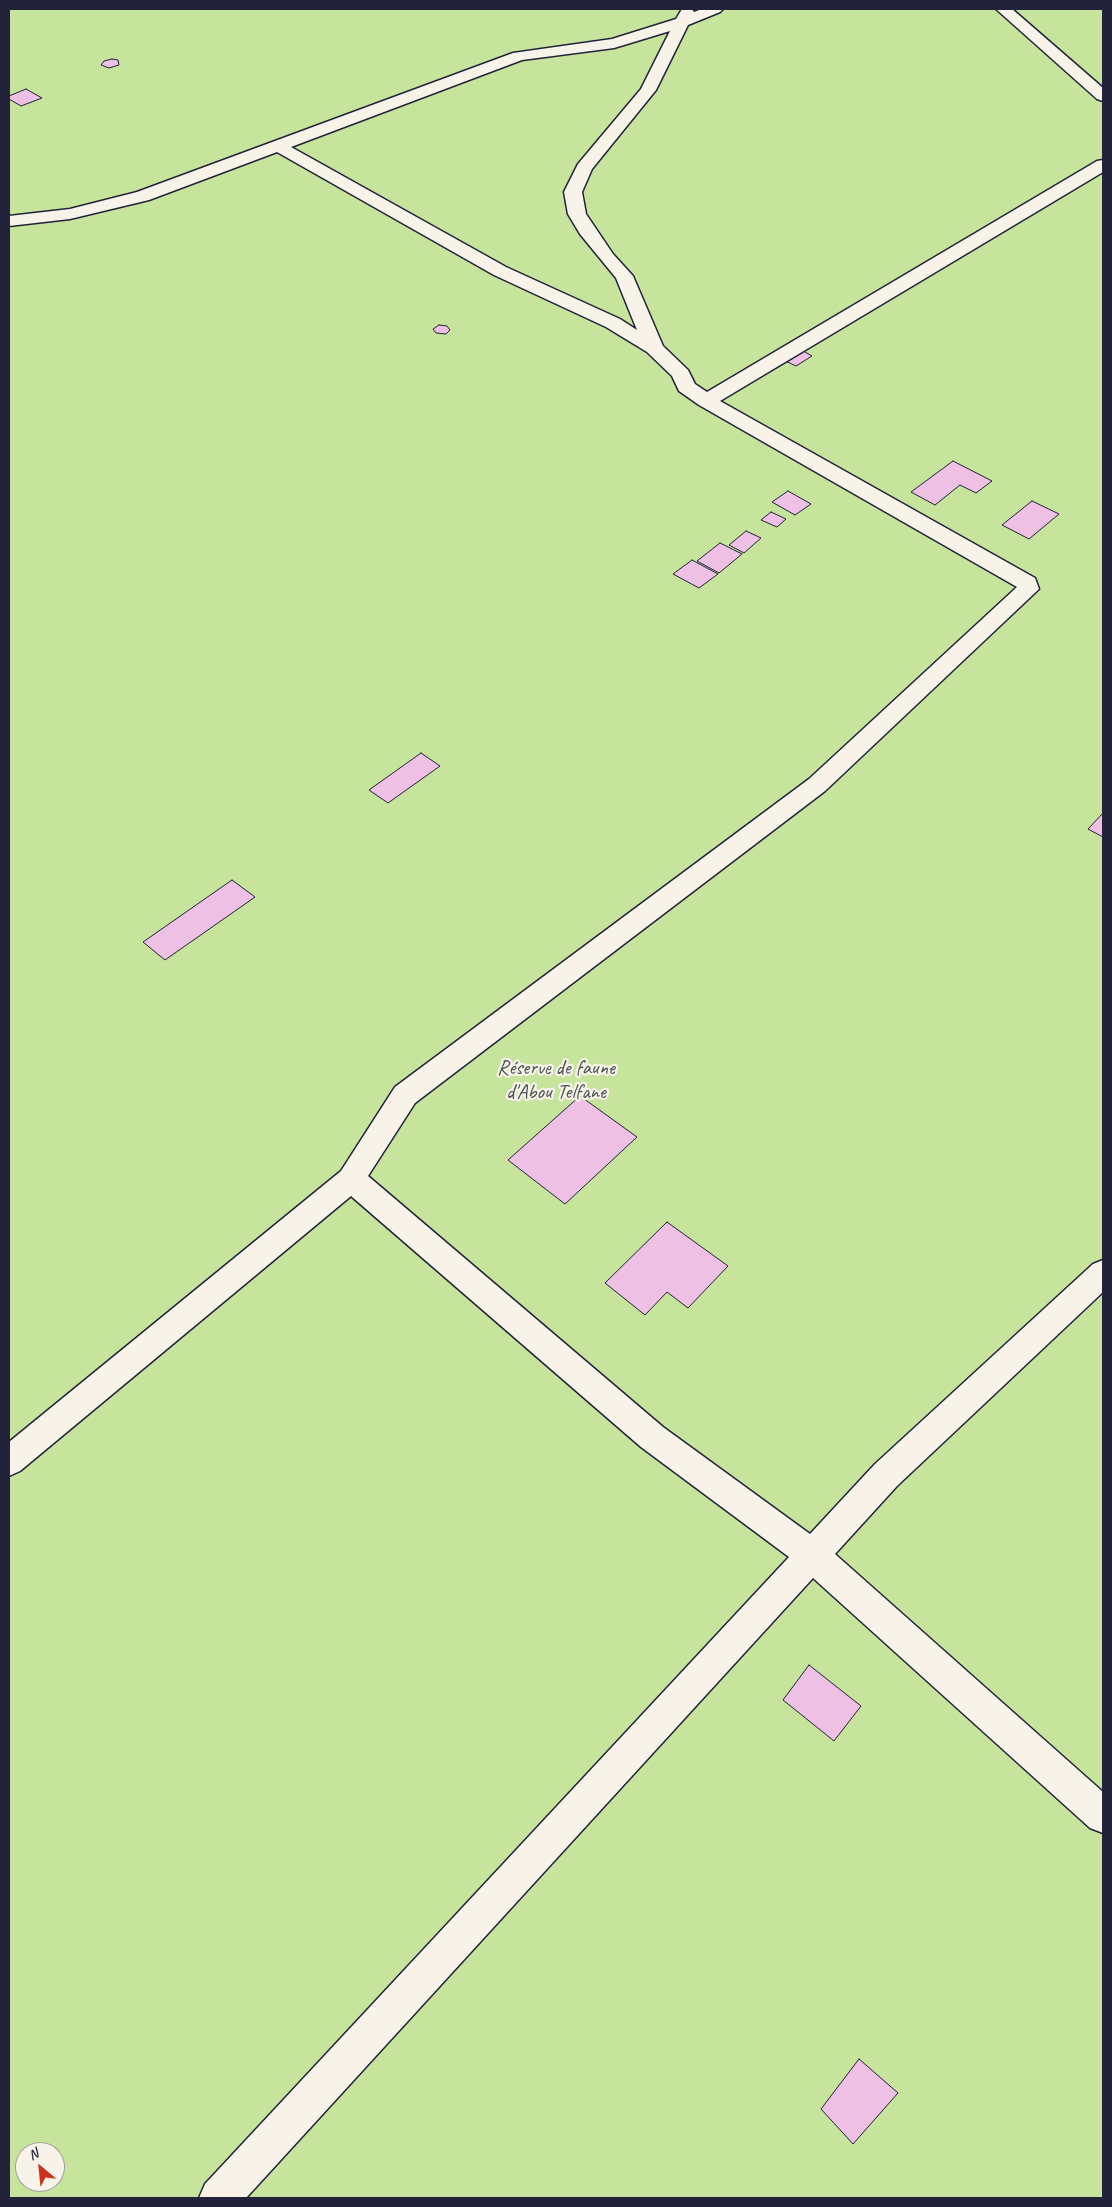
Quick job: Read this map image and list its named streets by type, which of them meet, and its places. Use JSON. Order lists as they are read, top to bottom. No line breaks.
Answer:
{"parks":["Réserve de faune d'Abou Telfane"],"north":"top left"}
